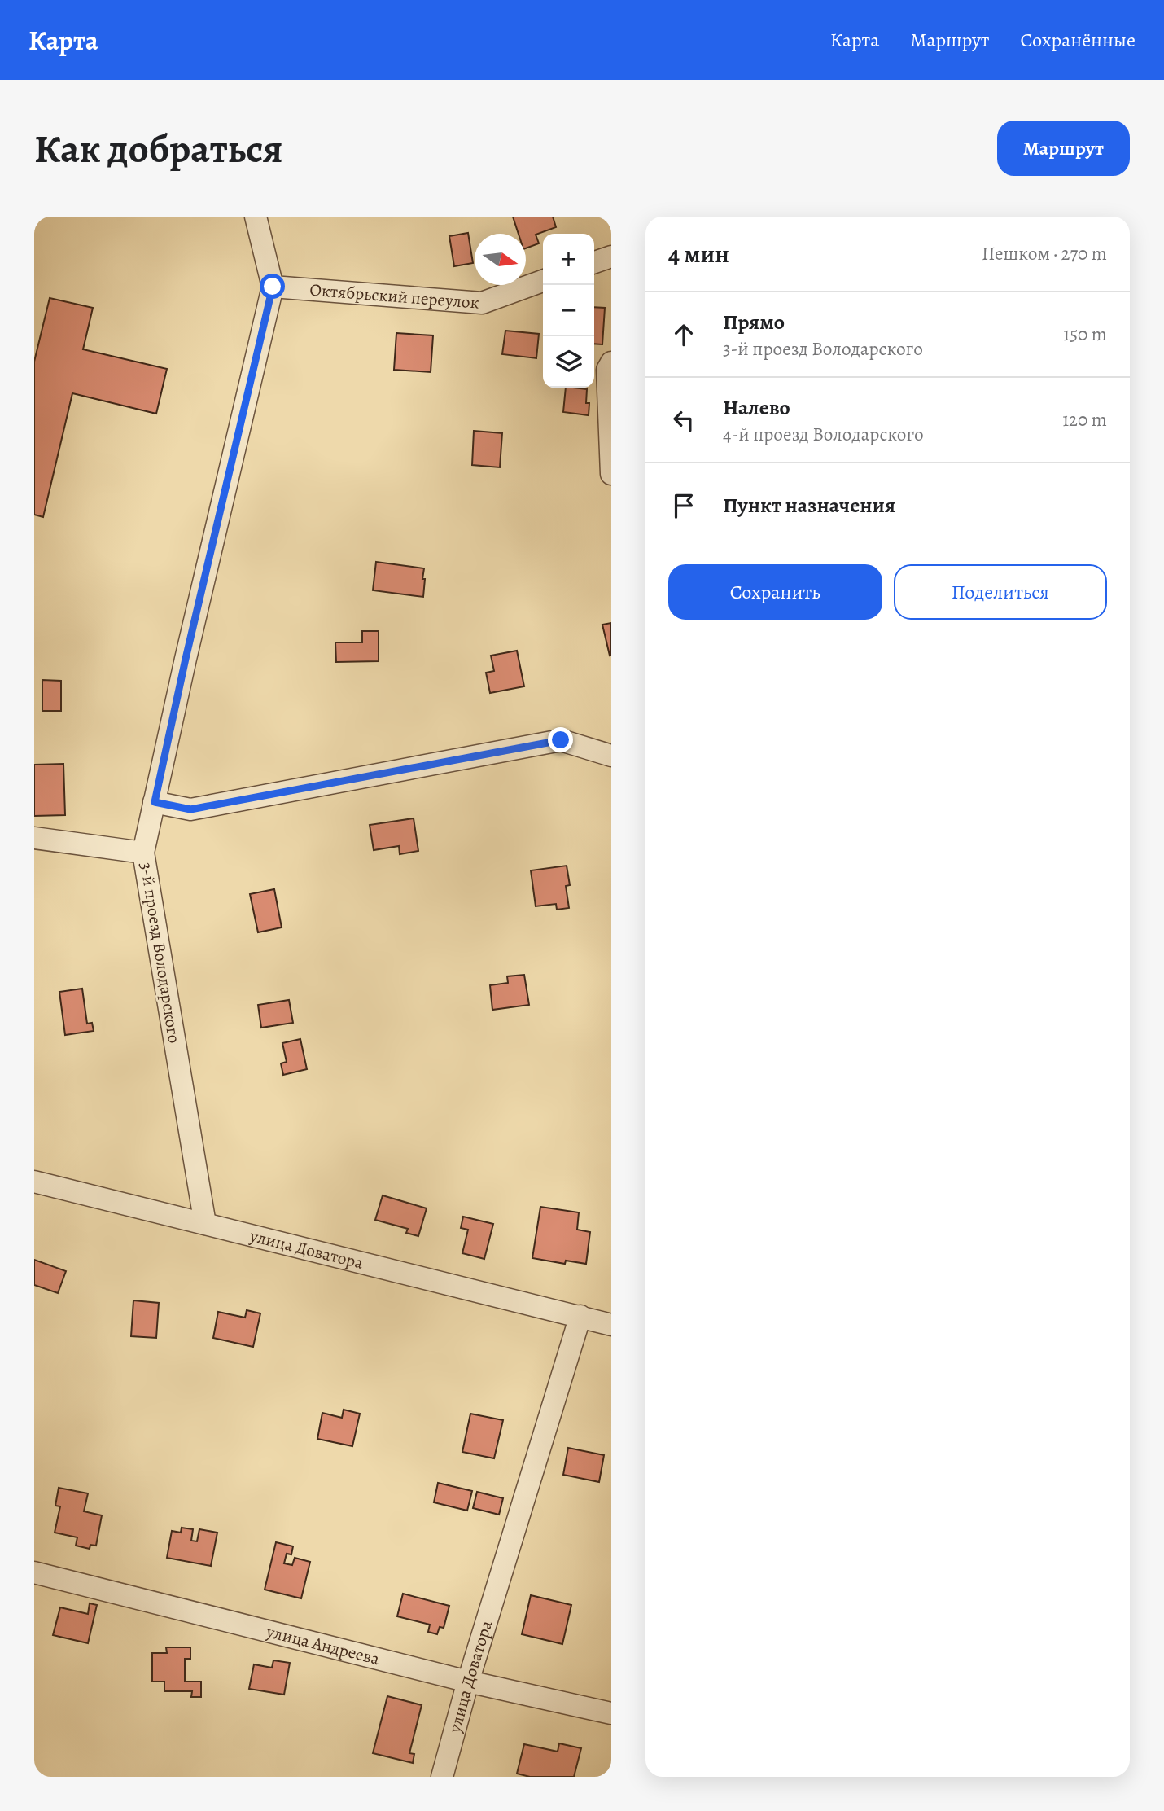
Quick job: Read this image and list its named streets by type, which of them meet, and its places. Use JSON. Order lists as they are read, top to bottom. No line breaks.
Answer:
{"streets":{"street":["Октябрьский переулок","3-й проезд Володарского","улица Доватора","улица Андреева"]},"crossings":[["Октябрьский переулок","3-й проезд Володарского"],["3-й проезд Володарского","улица Доватора"],["улица Доватора","улица Андреева"]],"north":"right","page":{"header":"Карта","nav":["Карта","Маршрут","Сохранённые"],"buttons":["Маршрут",["Сохранить","Поделиться"]],"title":"Как добраться","heading":["4 мин","Пешком · 270 m"],"map_buttons":["+","−"],"list":[["Прямо","3-й проезд Володарского","150 m"],["Налево","4-й проезд Володарского","120 m"],"Пункт назначения"]}}
